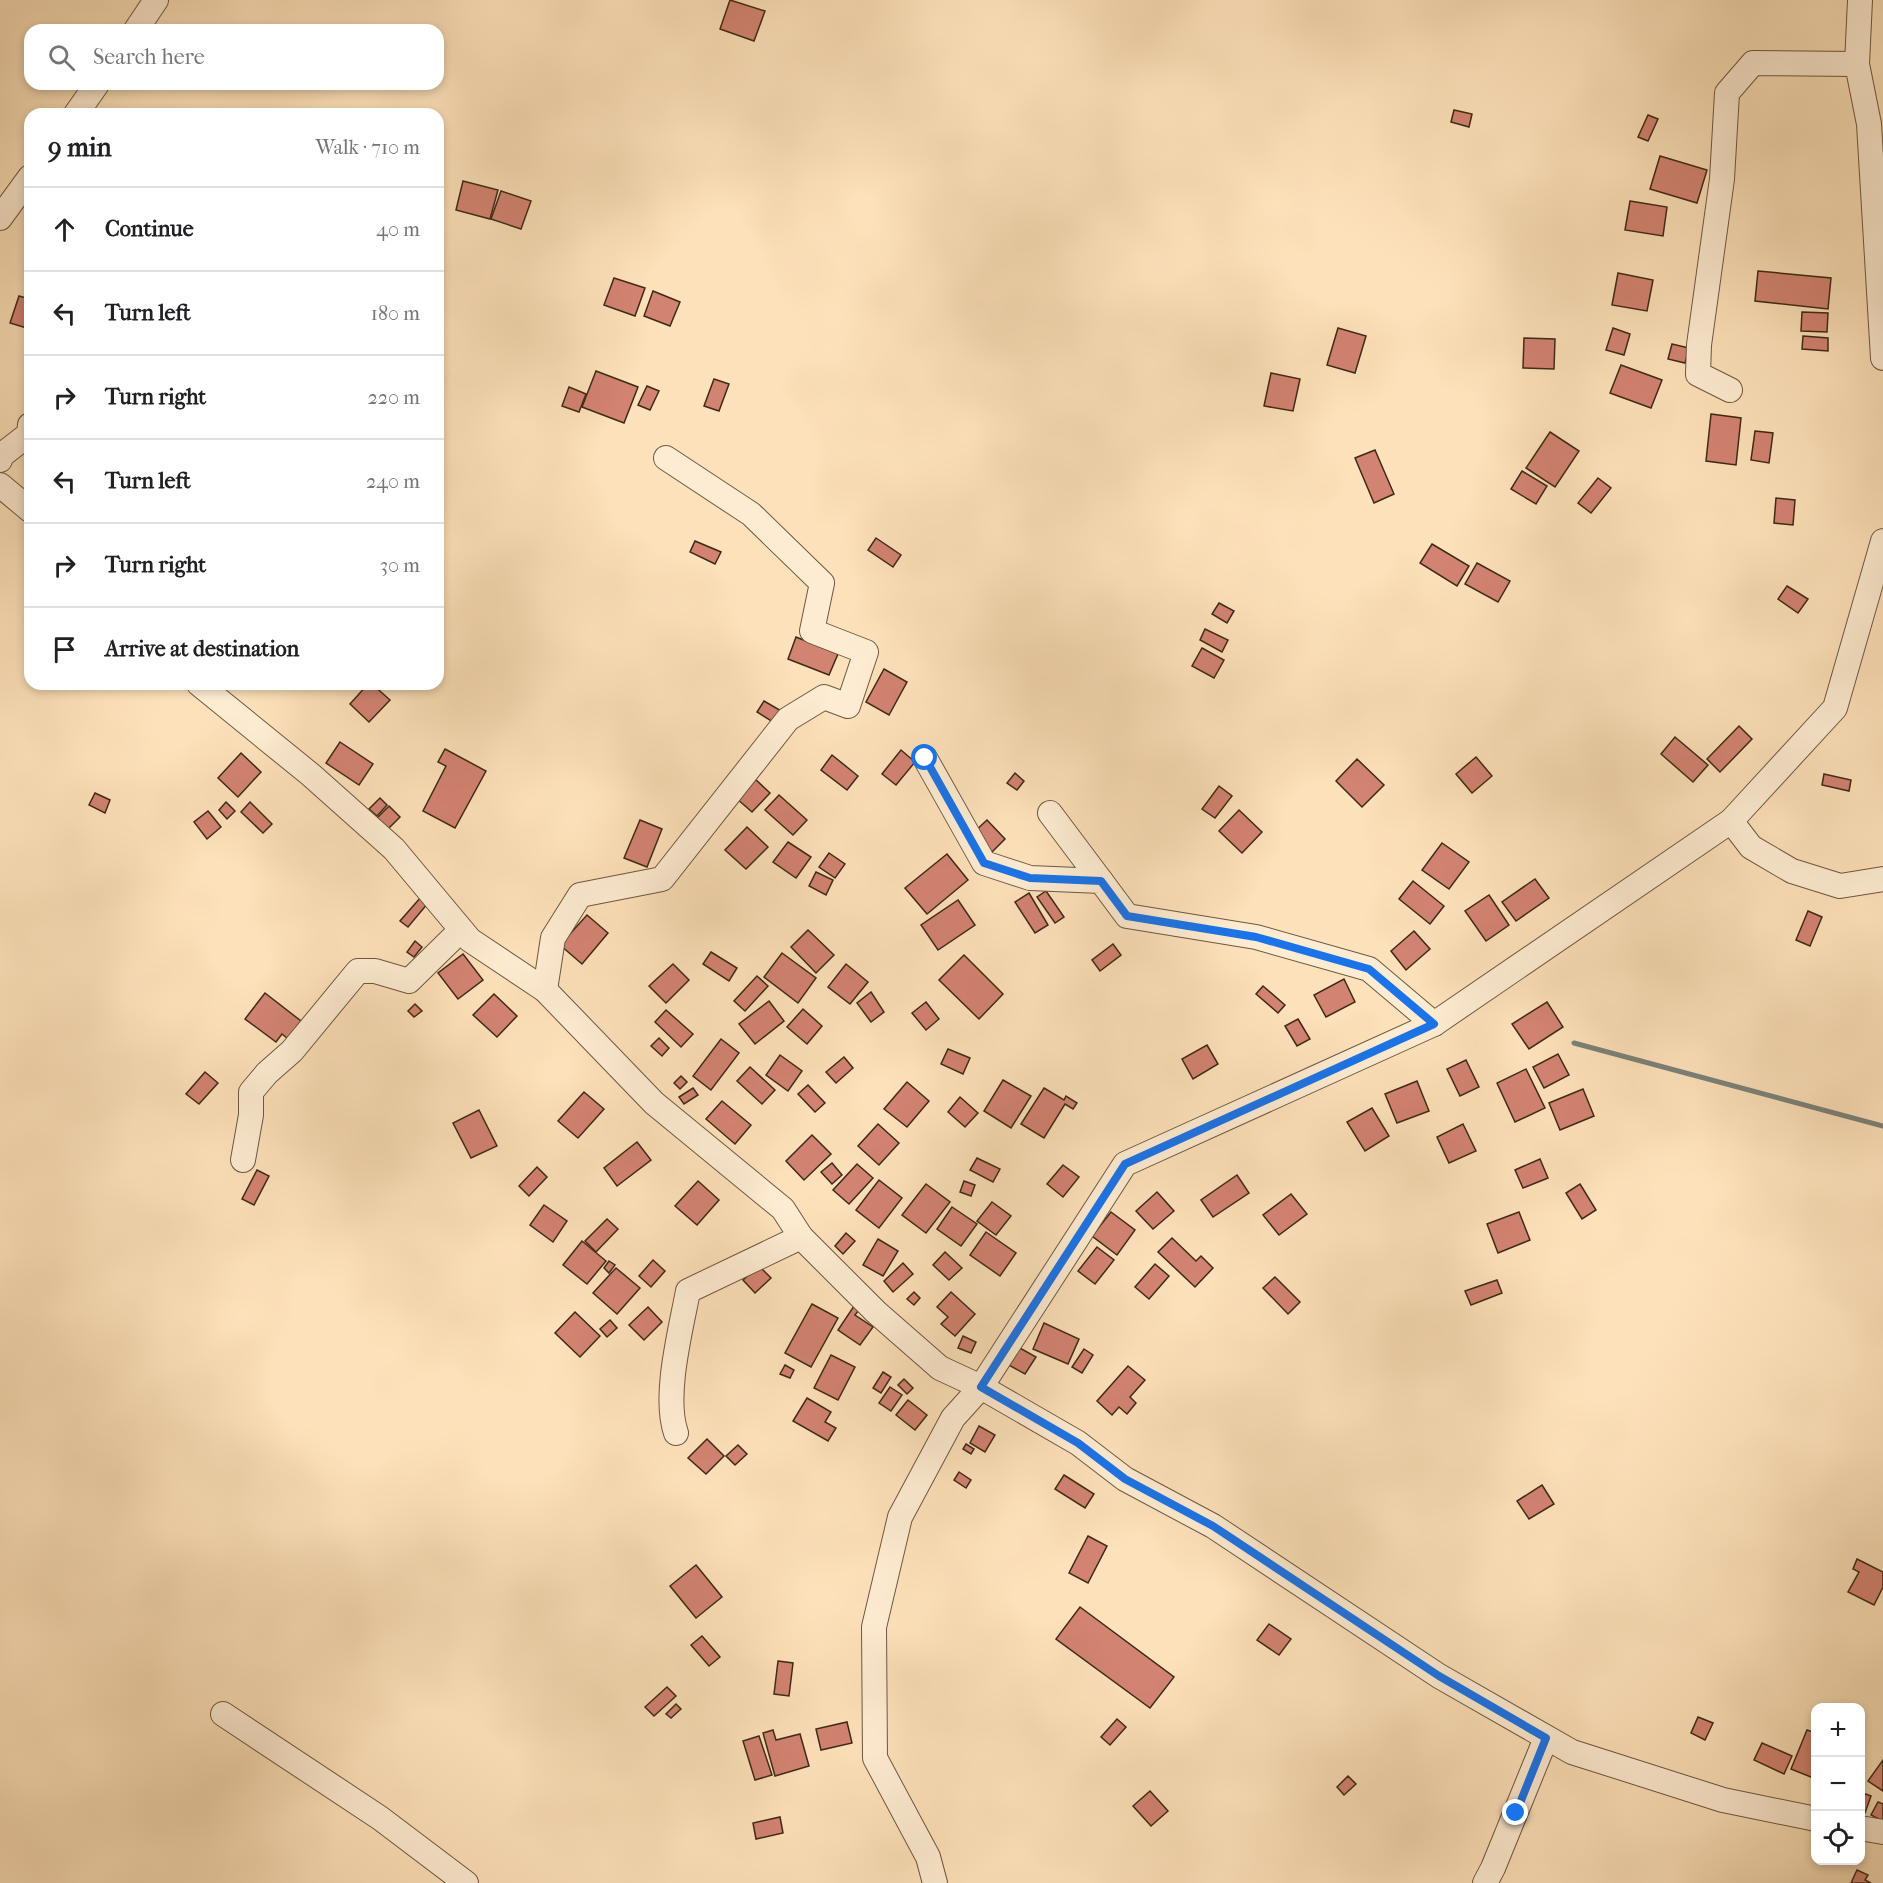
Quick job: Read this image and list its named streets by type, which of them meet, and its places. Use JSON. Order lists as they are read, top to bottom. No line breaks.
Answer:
{"page":{"search":"Search here","heading":["9 min","Walk · 710 m"],"list":[["Continue","40 m"],["Turn left","180 m"],["Turn right","220 m"],["Turn left","240 m"],["Turn right","30 m"],"Arrive at destination"],"map_buttons":["+","−"]}}
